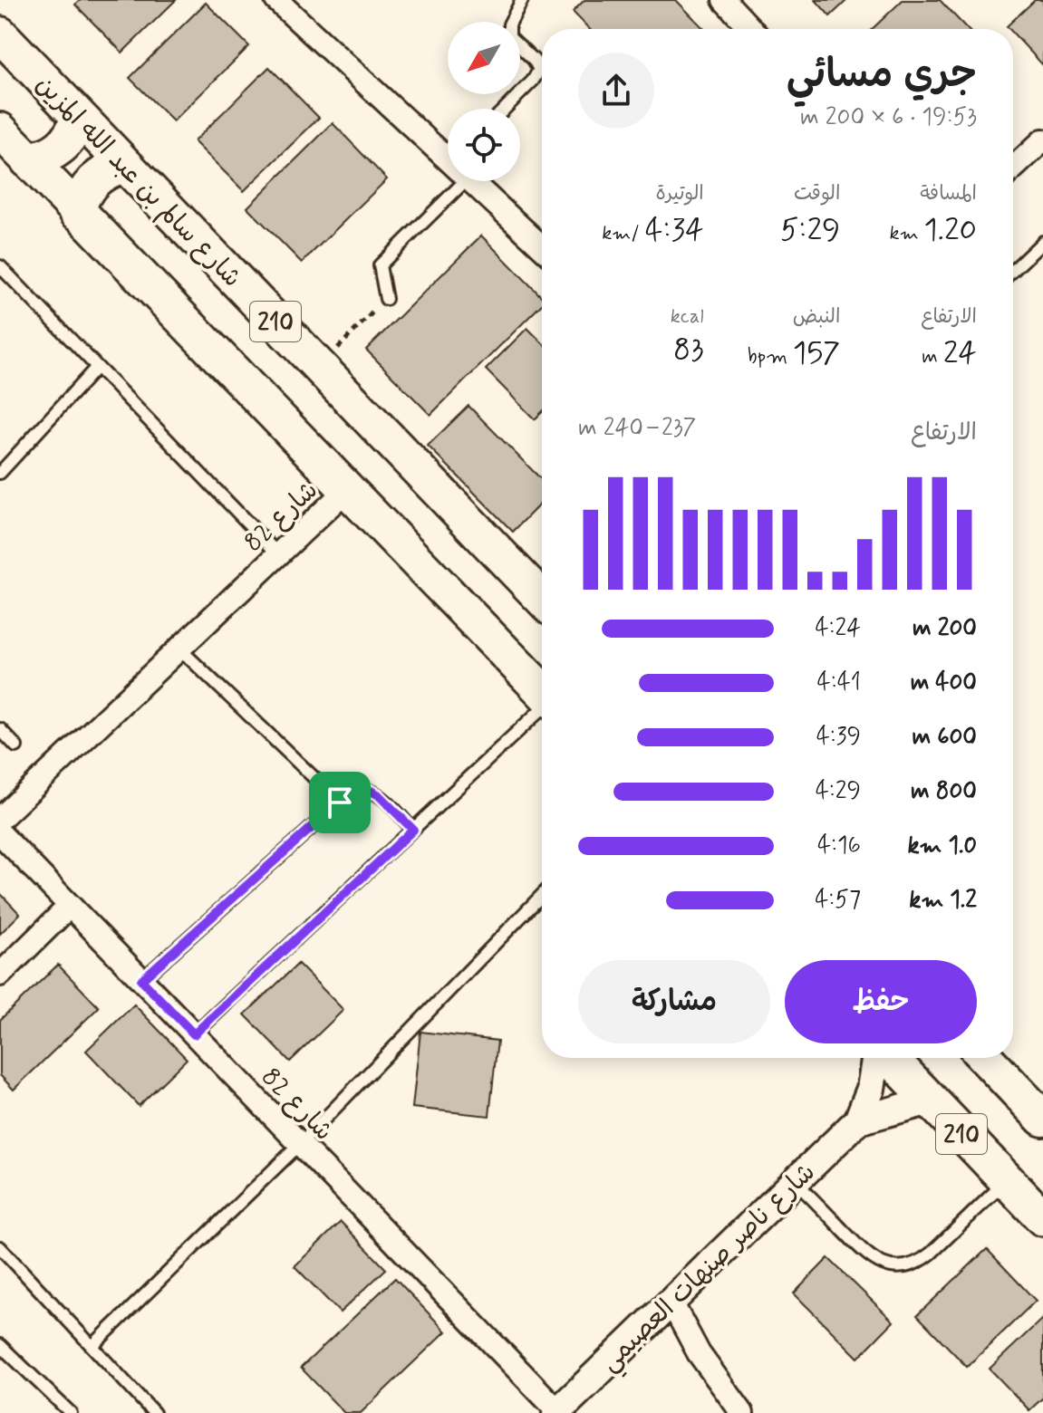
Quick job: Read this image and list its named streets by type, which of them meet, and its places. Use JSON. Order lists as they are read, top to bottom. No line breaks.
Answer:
{"streets":{"main road":["شارع سالم بن عبد الله المزين","210"],"street":["شارع 82","شارع ناصر صنهات العصيمي"]},"crossings":[["210","شارع 82"],["210","شارع ناصر صنهات العصيمي"],["شارع 82","شارع ناصر صنهات العصيمي"]],"north":"bottom left","page":{"heading":["جري مسائي","19:53 · 6 × 200 m"],"stats":[["المسافة","1.20 km"],["الوقت","5:29"],["الوتيرة","4:34 /km"],["الارتفاع","24 m"],["النبض","157 bpm"],["kcal","83"]],"chart":["الارتفاع","237–240 m"],"list":[{"name":"200 m","note":"4:24"},{"name":"400 m","note":"4:41"},{"name":"600 m","note":"4:39"},{"name":"800 m","note":"4:29"},{"name":"1.0 km","note":"4:16"},{"name":"1.2 km","note":"4:57"}],"buttons":["حفظ","مشاركة"]}}
